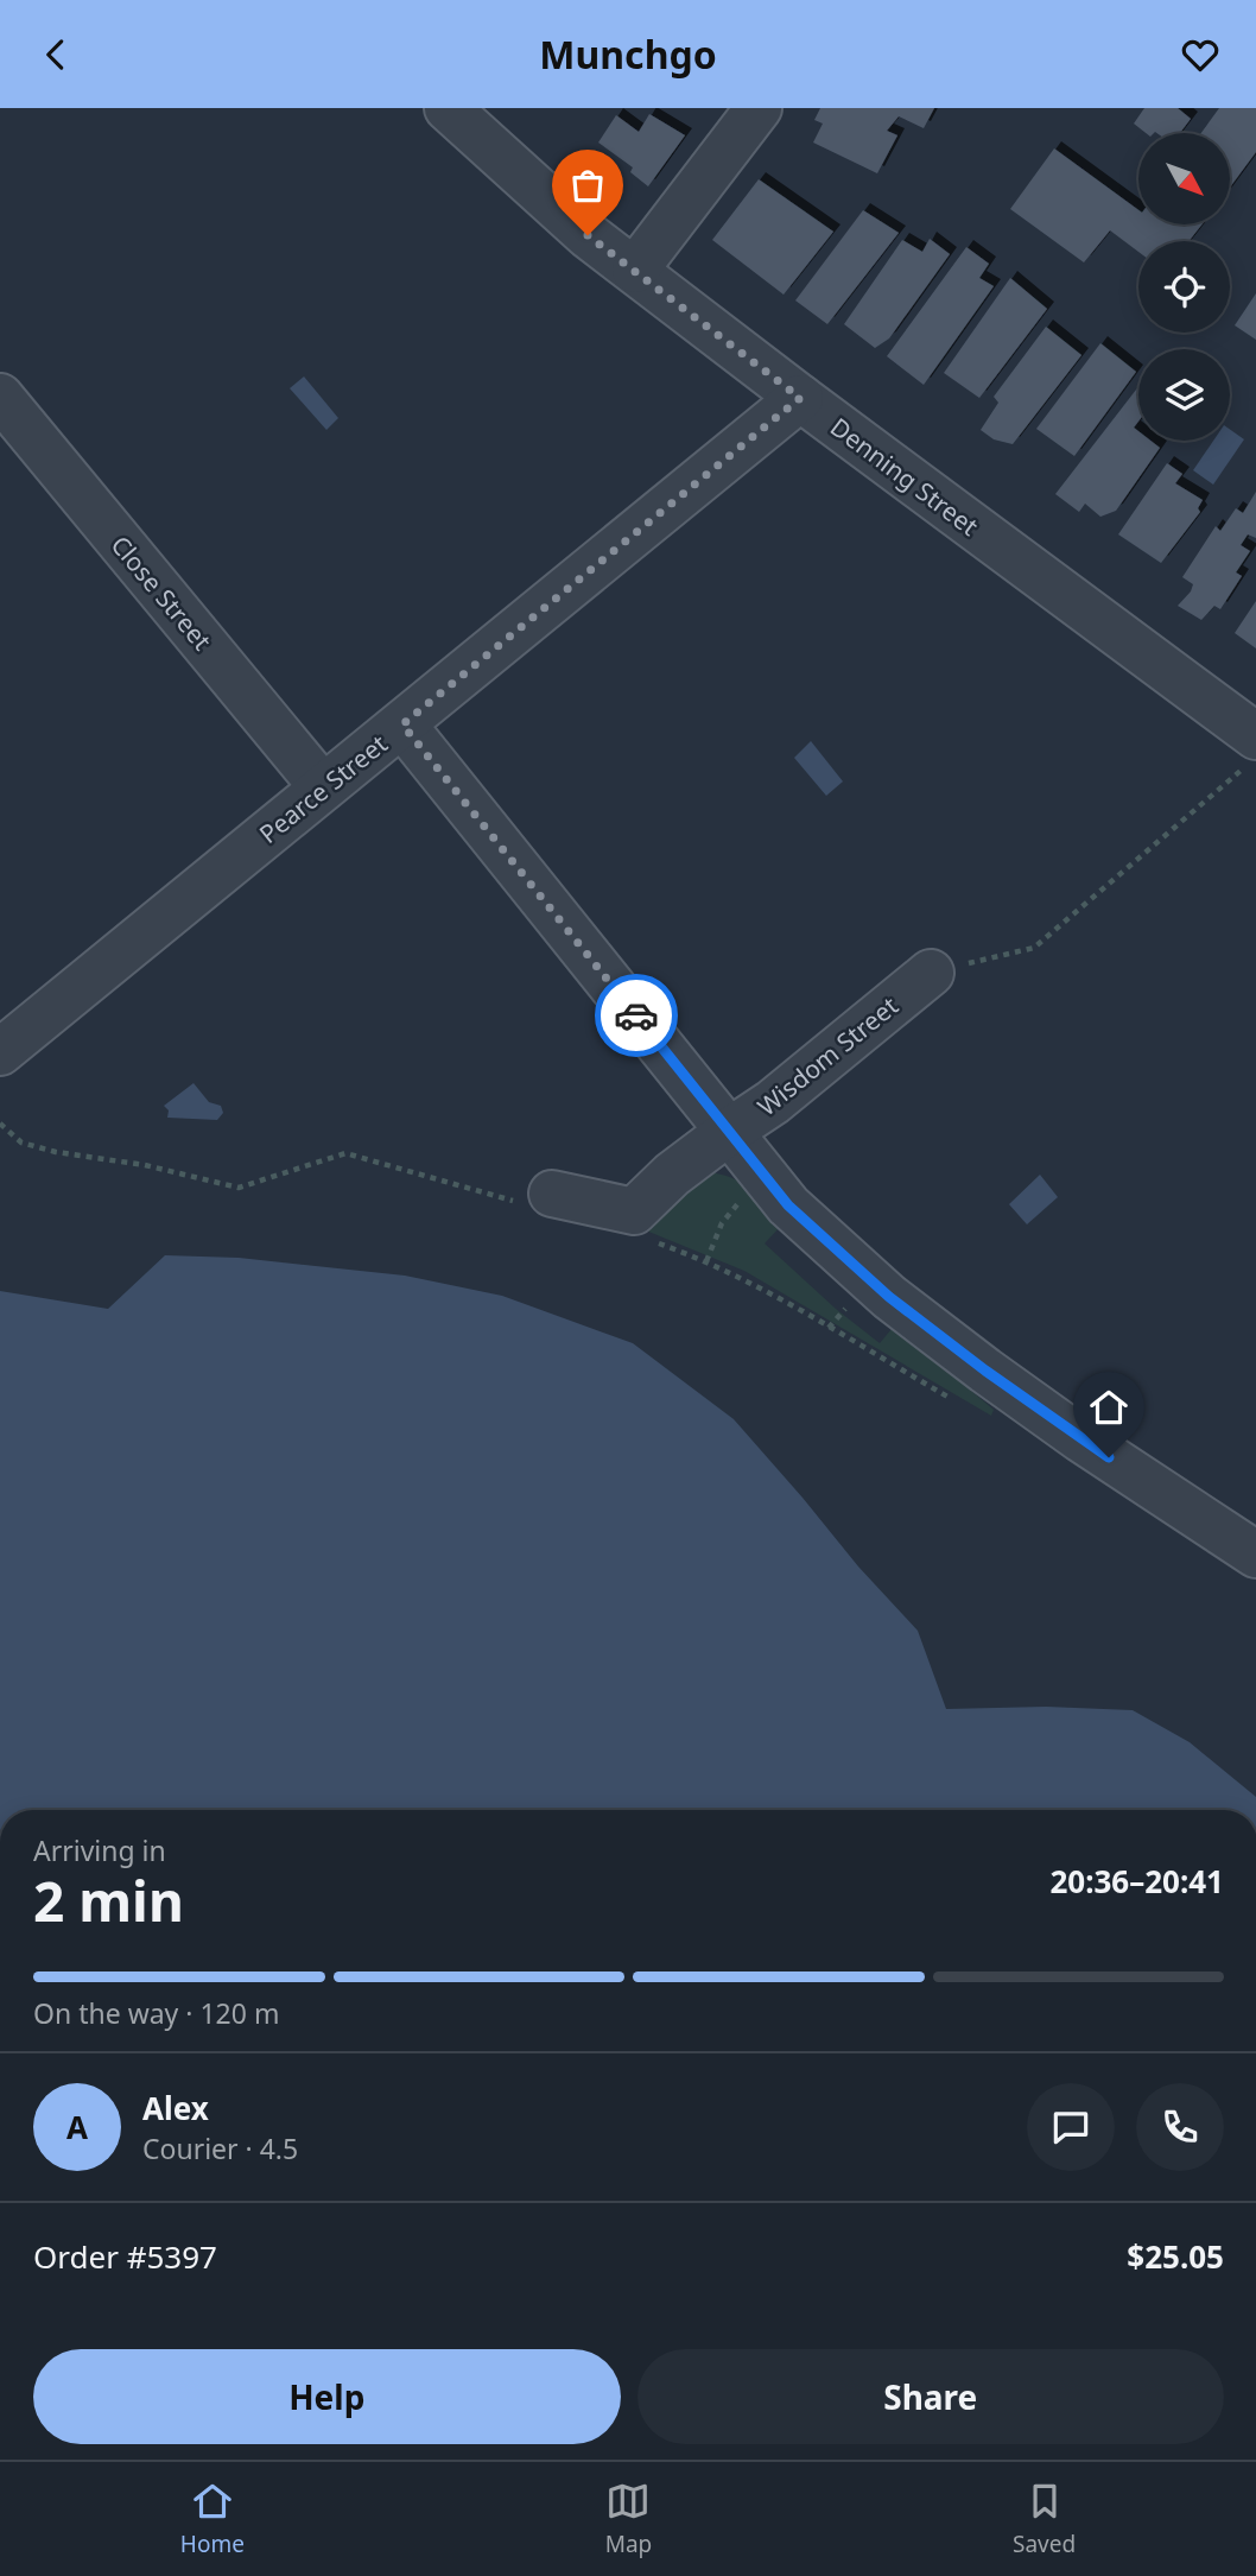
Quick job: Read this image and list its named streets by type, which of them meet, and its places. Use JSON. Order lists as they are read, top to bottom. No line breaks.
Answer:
{"streets":{"street":["Denning Street","Close Street","Pearce Street","Wisdom Street"]},"crossings":[["Denning Street","Pearce Street"],["Close Street","Pearce Street"]],"north":"bottom right","page":{"header":"Munchgo","heading":["2 min","Arriving in","20:36–20:41"],"panel":["Alex","Courier · 4.5","Order #5397","$25.05"],"bar":"On the way · 120 m","round":"A","buttons":["Help","Share"],"tabs":["Home","Map","Saved"]}}
